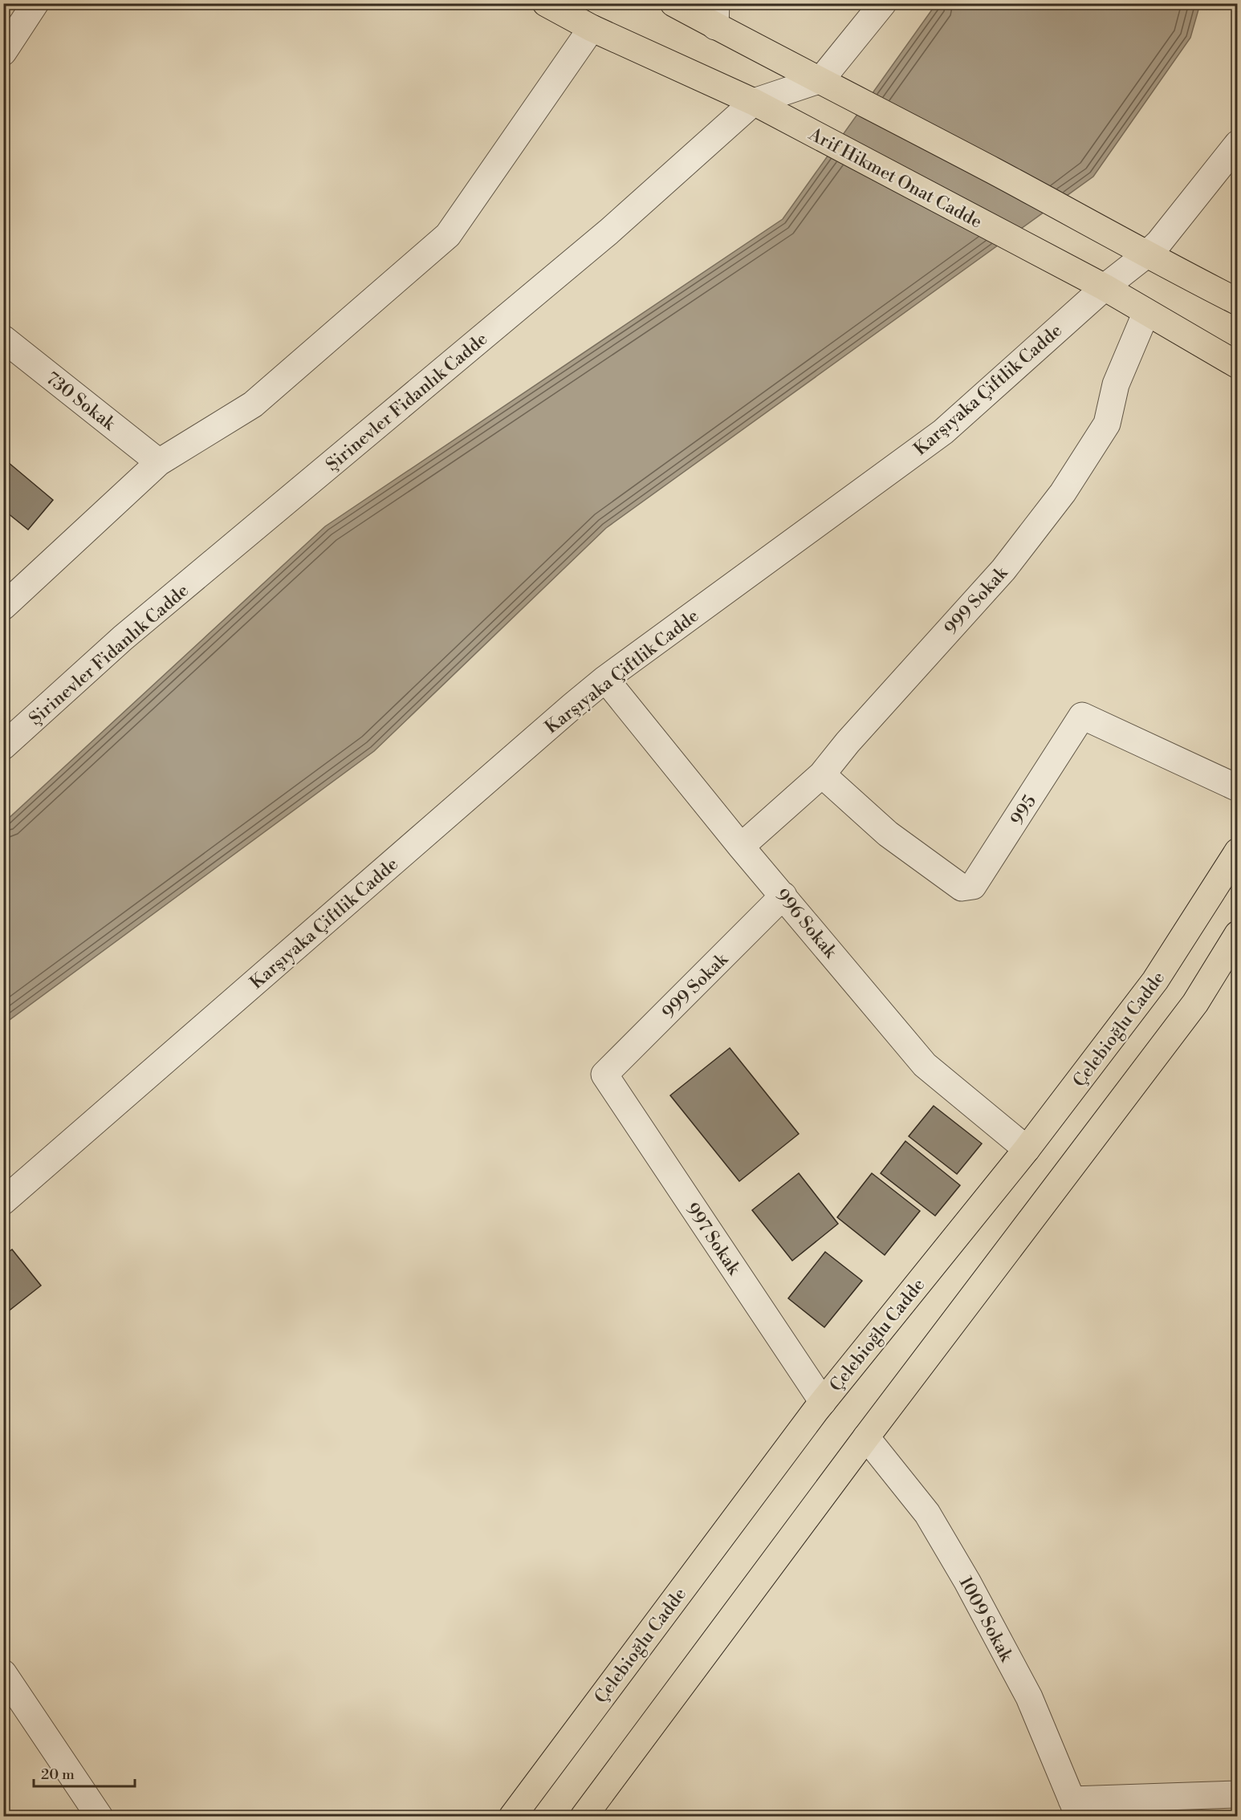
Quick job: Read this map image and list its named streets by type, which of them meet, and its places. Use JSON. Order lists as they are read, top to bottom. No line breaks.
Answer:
{"streets":{"main road":["Arif Hikmet Onat Cadde","Çelebioğlu Cadde"],"street":["Karşıyaka Çiftlik Cadde","730 Sokak","Şirinevler Fidanlık Cadde","999 Sokak","995","996 Sokak","997 Sokak","1009 Sokak"]},"crossings":[["Arif Hikmet Onat Cadde","Karşıyaka Çiftlik Cadde"],["Arif Hikmet Onat Cadde","Şirinevler Fidanlık Cadde"],["Arif Hikmet Onat Cadde","999 Sokak"],["Karşıyaka Çiftlik Cadde","996 Sokak"],["999 Sokak","995"],["999 Sokak","996 Sokak"],["999 Sokak","997 Sokak"],["996 Sokak","Çelebioğlu Cadde"],["Çelebioğlu Cadde","997 Sokak"]],"scale_bar":"20 m"}
